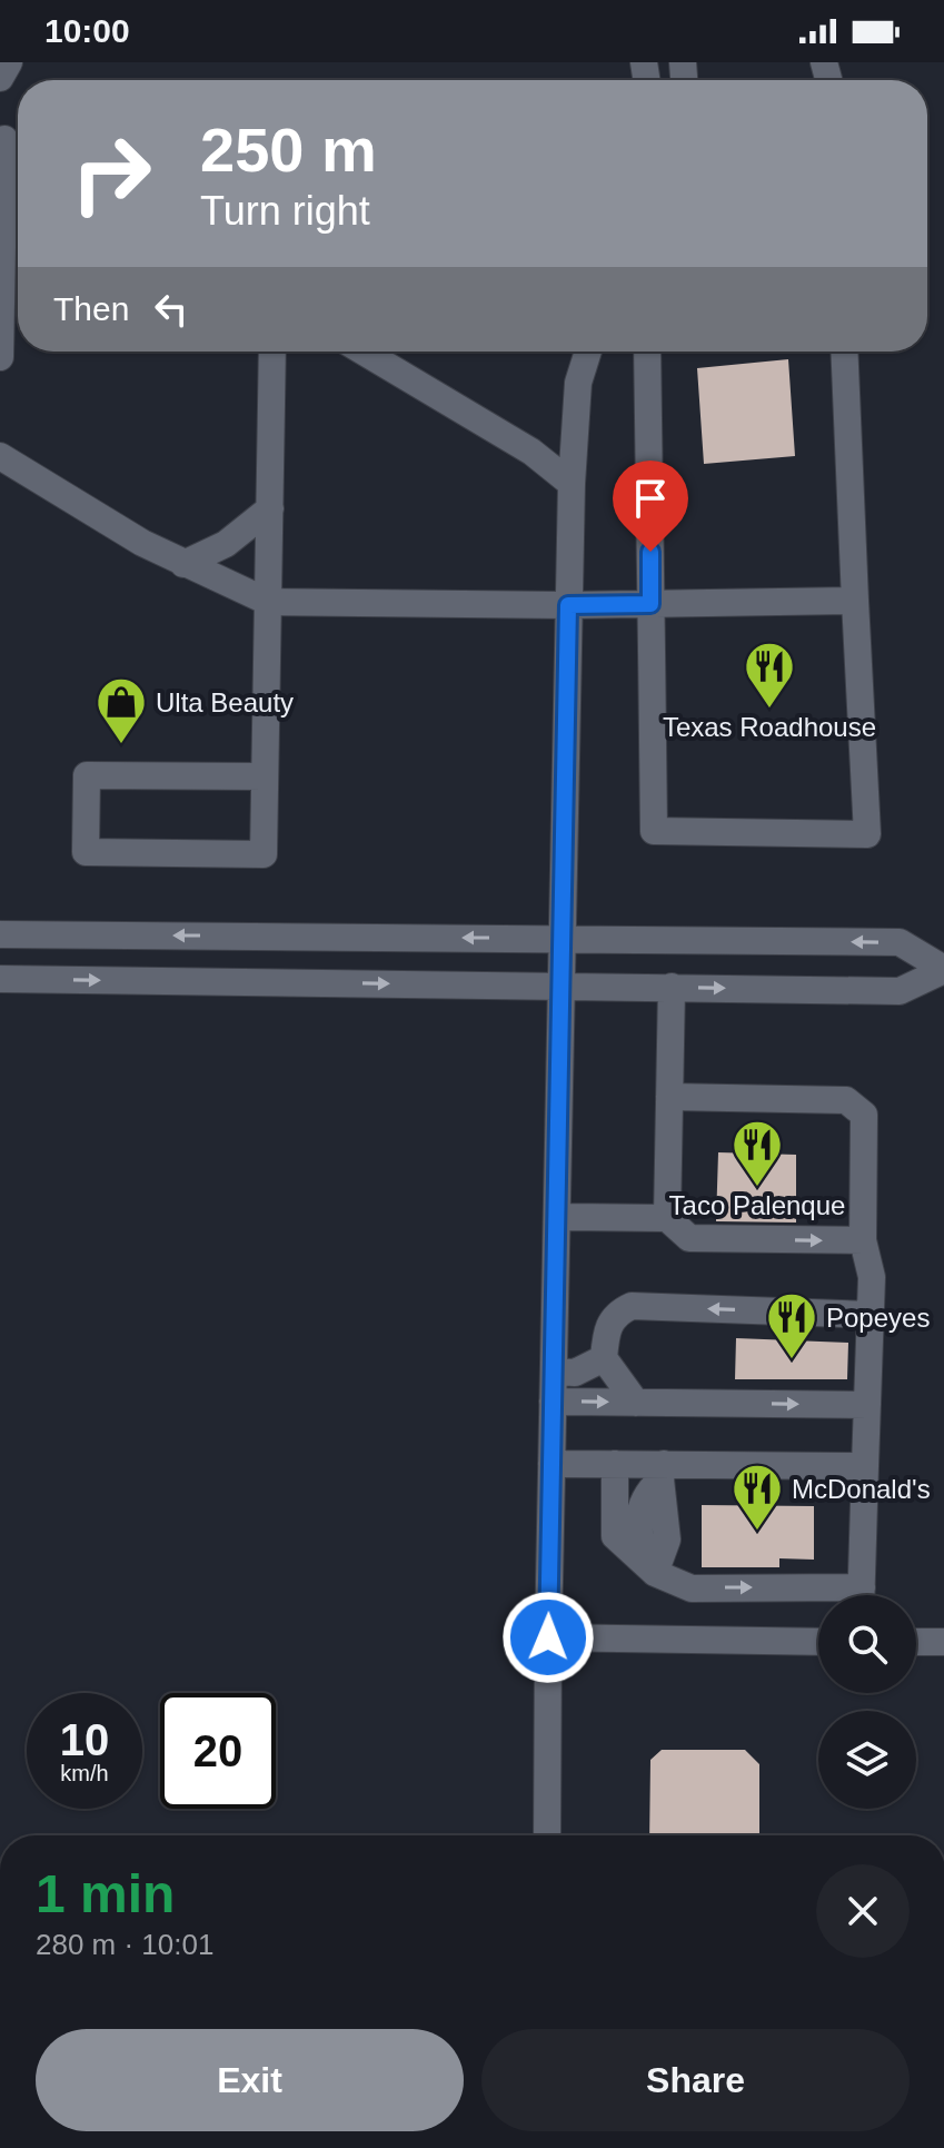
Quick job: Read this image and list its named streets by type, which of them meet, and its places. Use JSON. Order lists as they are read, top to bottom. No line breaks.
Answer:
{"places":{"restaurant":["Texas Roadhouse","Taco Palenque","Popeyes","McDonald's"],"shop":["Ulta Beauty"]},"page":{"status":"10:00","turn":["250 m","Turn right"],"then":"Then","speed":"10 km/h","limit":"20","heading":["1 min","280 m · 10:01"],"buttons":["Exit","Share"]}}
